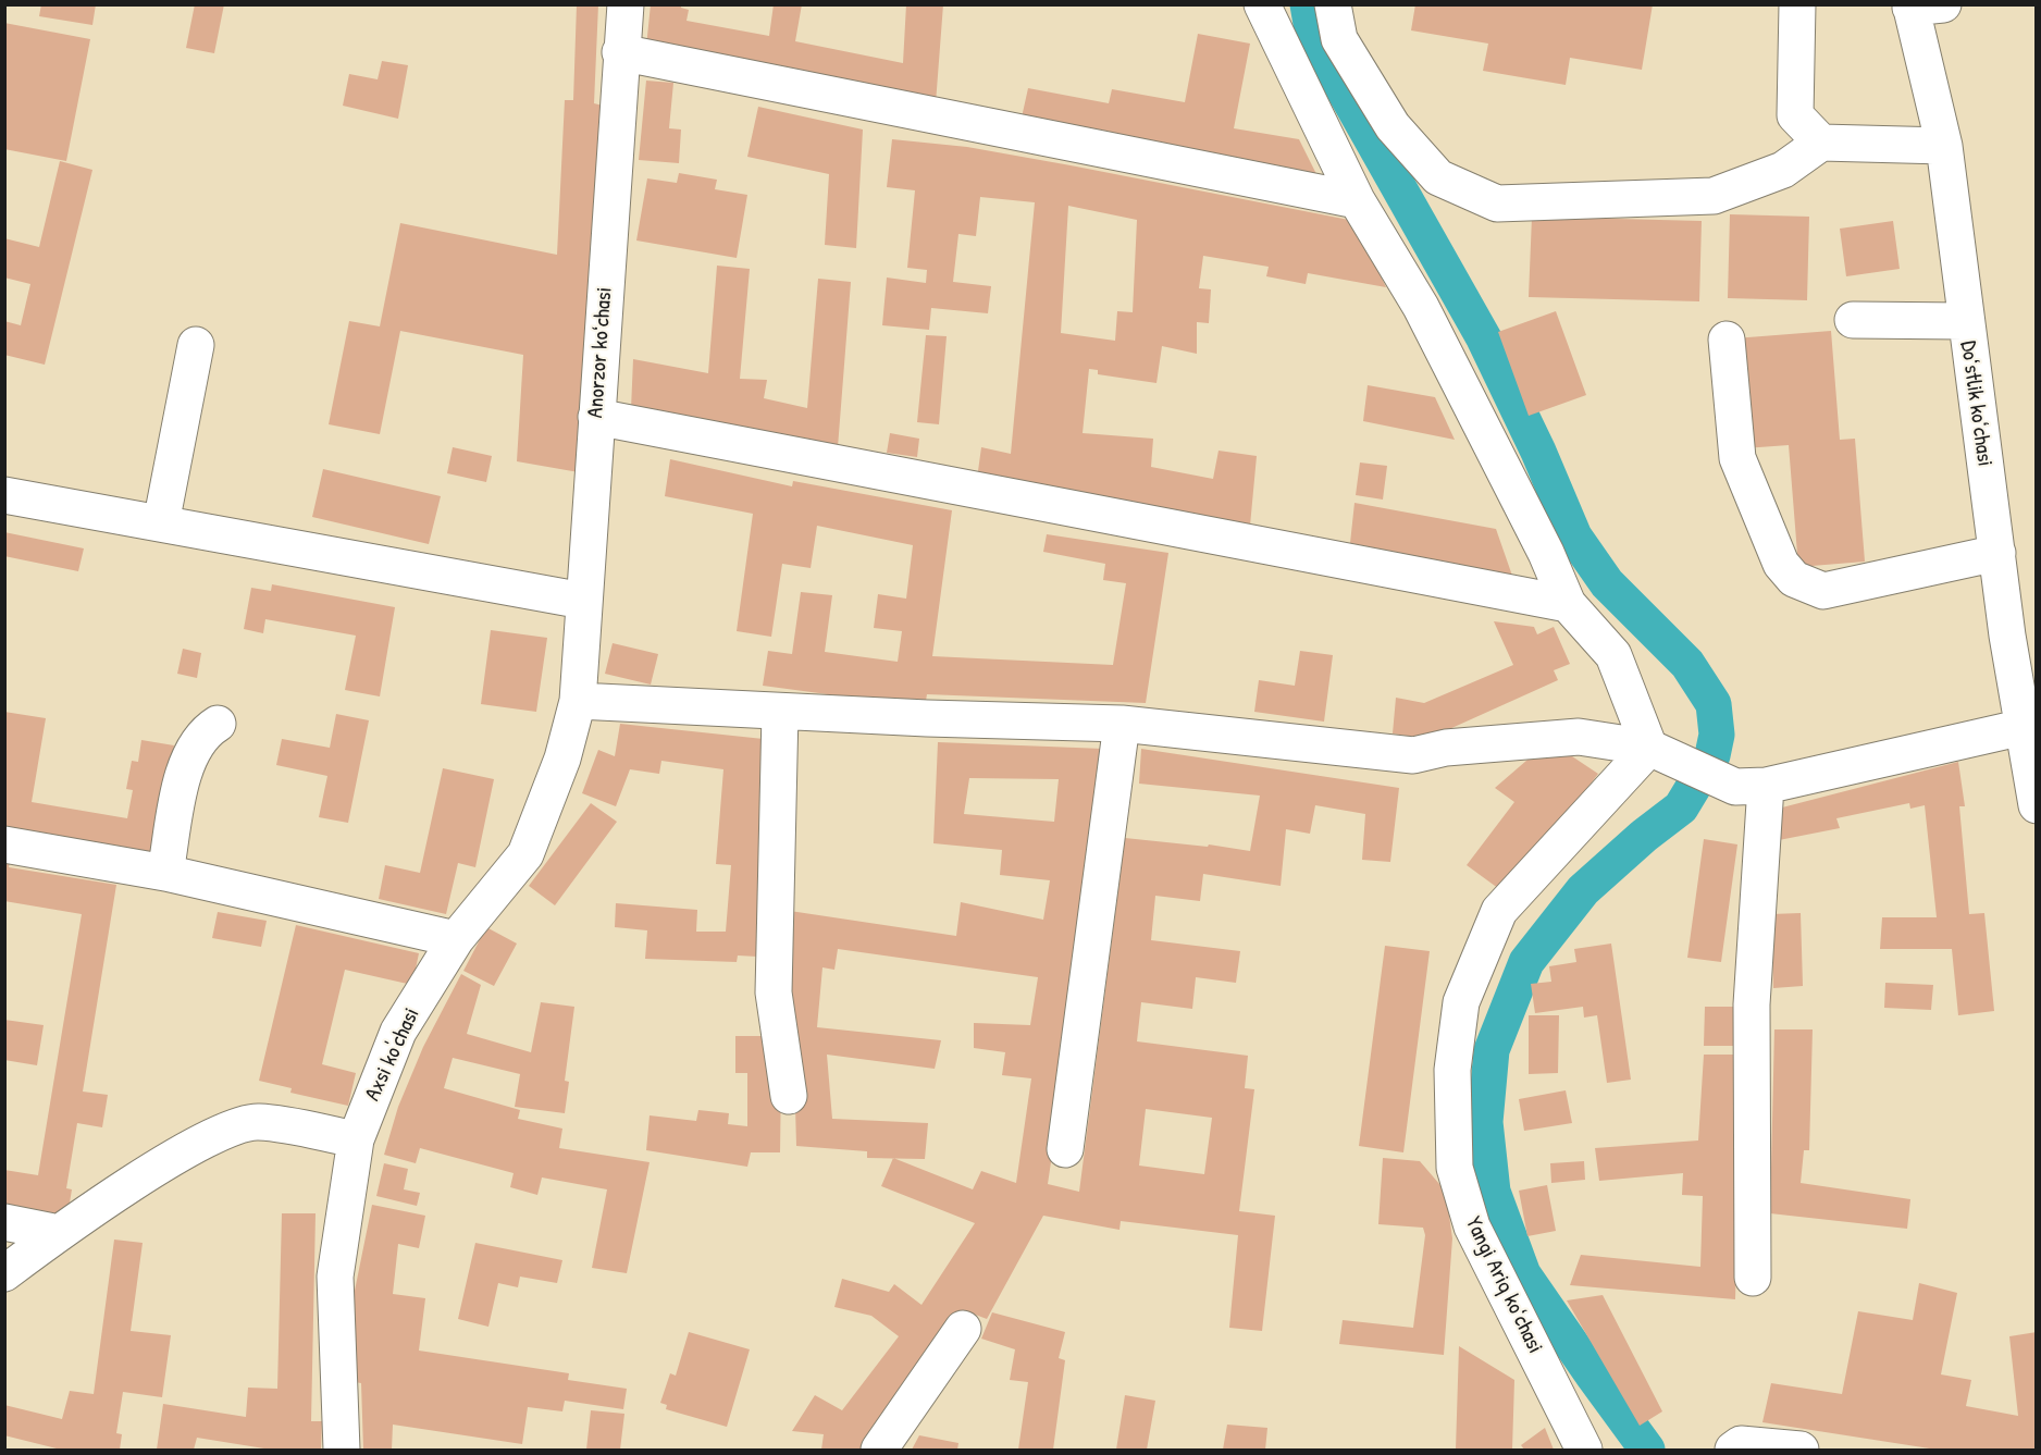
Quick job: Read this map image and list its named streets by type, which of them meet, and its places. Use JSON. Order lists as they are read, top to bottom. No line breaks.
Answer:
{"streets":{"street":["Anorzor koʻchasi","Doʻstlik koʻchasi","Axsi ko'chasi","Yangi Ariq koʻchasi"]},"crossings":[["Anorzor koʻchasi","Axsi ko'chasi"]]}
